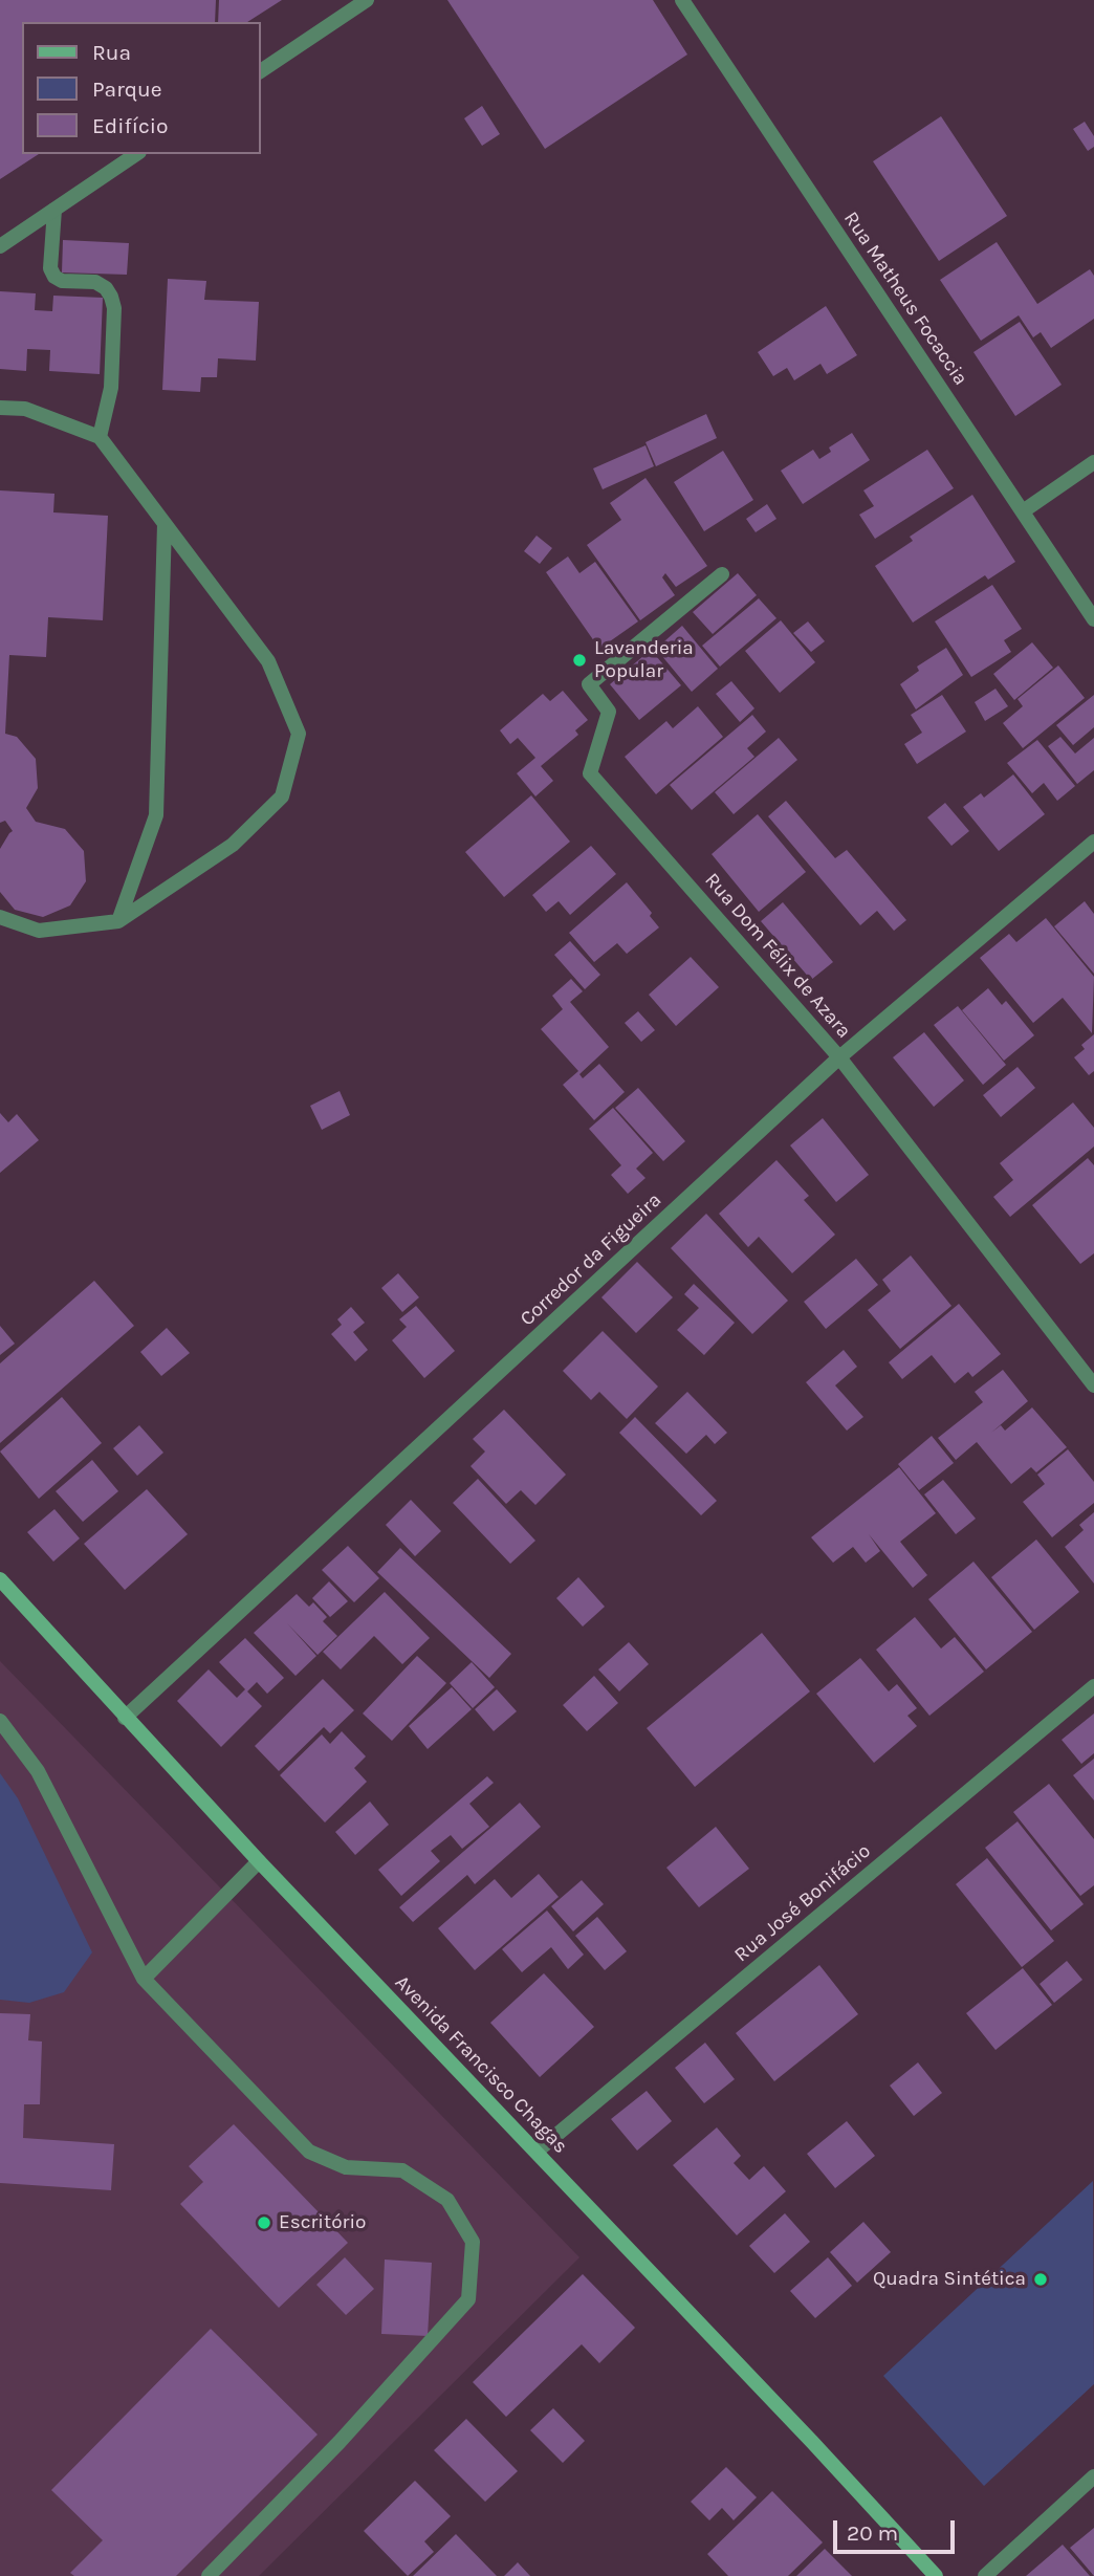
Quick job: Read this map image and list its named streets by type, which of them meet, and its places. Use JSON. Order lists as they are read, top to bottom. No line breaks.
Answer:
{"streets":{"main road":["Avenida Francisco Chagas"],"street":["Rua Matheus Focaccia","Rua Dom Félix de Azara","Corredor da Figueira","Rua José Bonifácio"]},"crossings":[["Rua Dom Félix de Azara","Corredor da Figueira"],["Corredor da Figueira","Avenida Francisco Chagas"],["Rua José Bonifácio","Avenida Francisco Chagas"]],"places":["Lavanderia Popular","Escritório","Quadra Sintética"],"legend":["Rua","Parque","Edifício"],"scale_bar":"20 m"}
